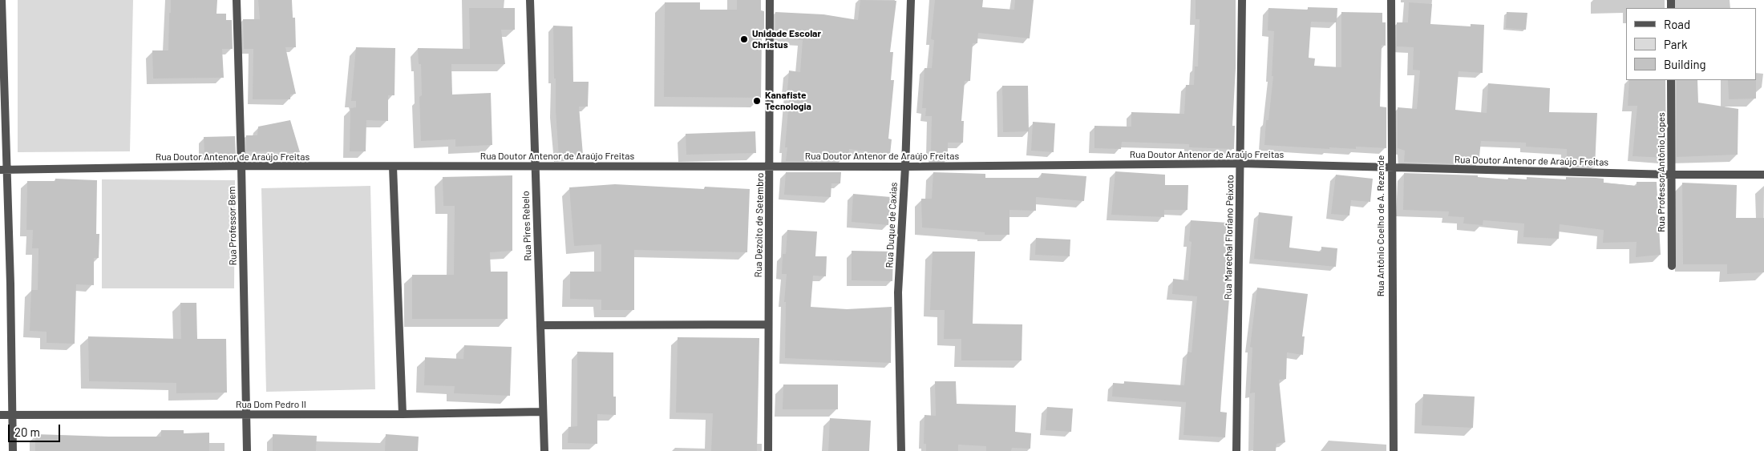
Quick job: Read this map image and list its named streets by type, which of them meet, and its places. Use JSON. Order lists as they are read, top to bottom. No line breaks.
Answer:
{"streets":{"street":["Rua Doutor Antenor de Araújo Freitas","Rua Professor Antônio Lopes","Rua Dezoito de Setembro","Rua Duque de Caxias","Rua Professor Bem","Rua Pires Rebelo","Rua Antônio Coelho de A. Rezende","Rua Marechal Floriano Peixoto","Rua Dom Pedro II"]},"crossings":[["Rua Doutor Antenor de Araújo Freitas","Rua Professor Antônio Lopes"],["Rua Doutor Antenor de Araújo Freitas","Rua Dezoito de Setembro"],["Rua Doutor Antenor de Araújo Freitas","Rua Duque de Caxias"],["Rua Doutor Antenor de Araújo Freitas","Rua Professor Bem"],["Rua Doutor Antenor de Araújo Freitas","Rua Pires Rebelo"],["Rua Doutor Antenor de Araújo Freitas","Rua Antônio Coelho de A. Rezende"],["Rua Doutor Antenor de Araújo Freitas","Rua Marechal Floriano Peixoto"],["Rua Professor Bem","Rua Dom Pedro II"],["Rua Pires Rebelo","Rua Dom Pedro II"]],"places":["Unidade Escolar Christus","Kanafiste Tecnologia"],"legend":["Road","Park","Building"],"scale_bar":"20 m"}
